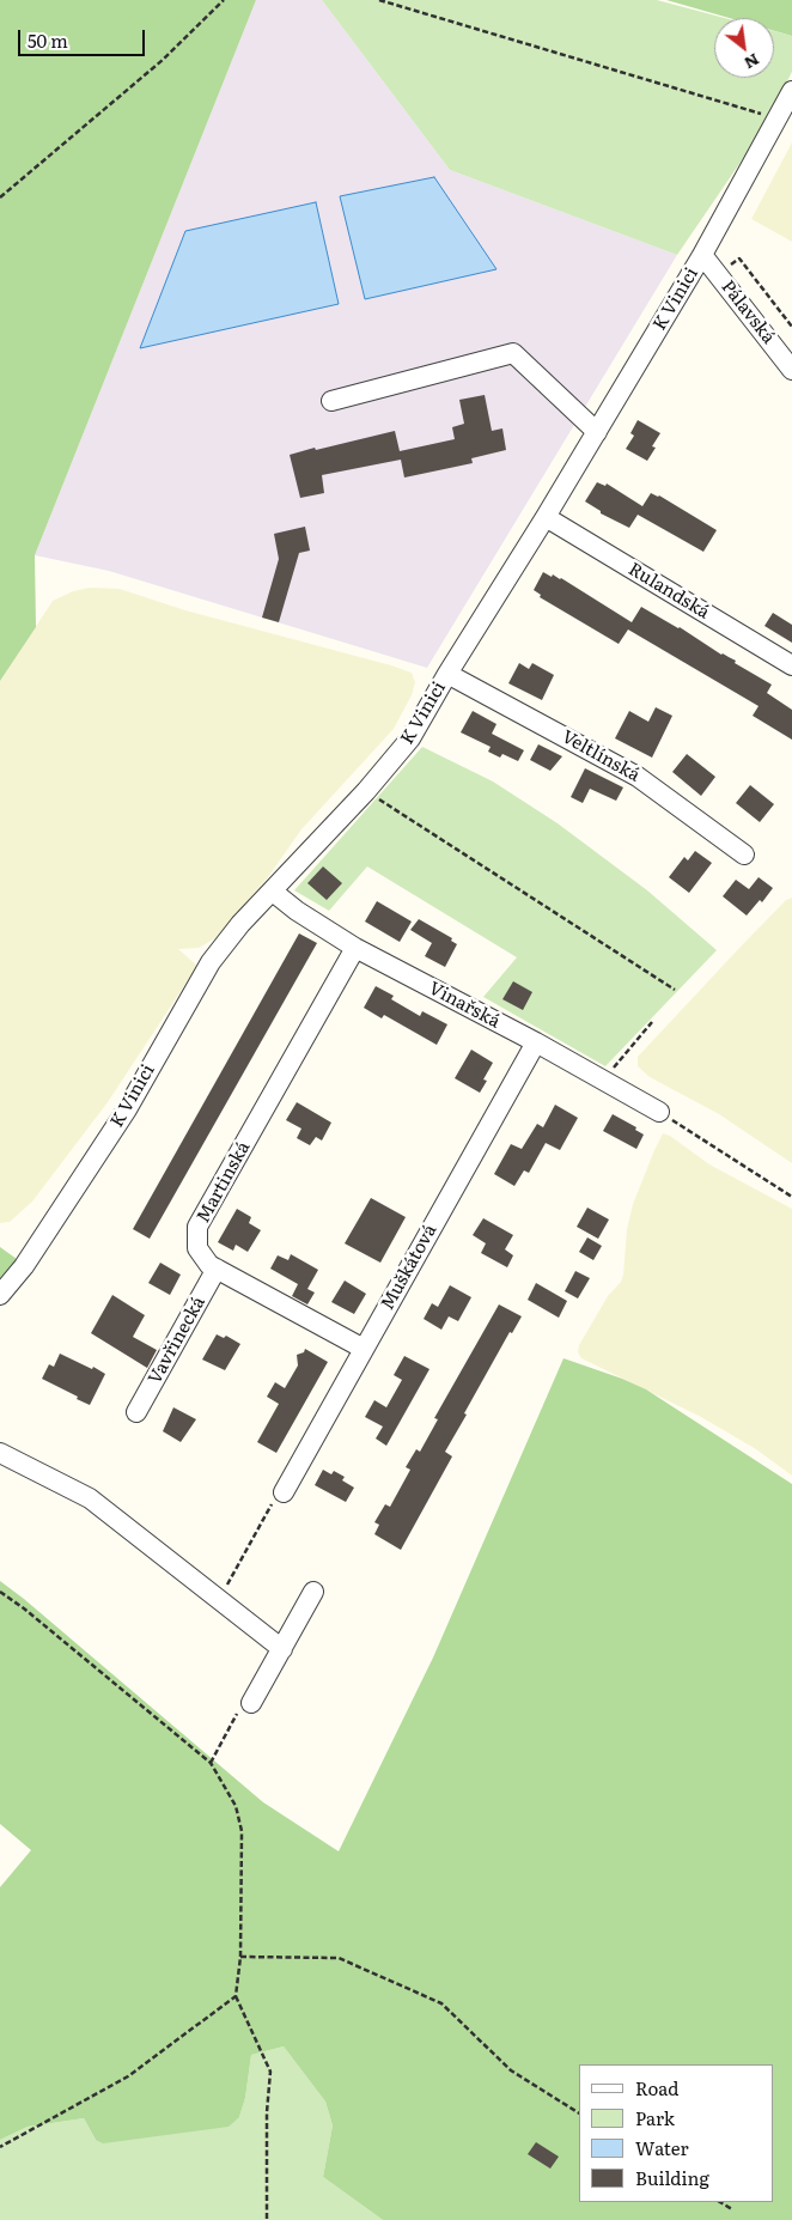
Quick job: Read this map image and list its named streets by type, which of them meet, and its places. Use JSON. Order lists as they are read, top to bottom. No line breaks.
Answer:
{"streets":{"street":["K Vinici","Pálavská","Rulandská","Veltlínská","Vinařská","Martinská","Muškátová","Vavřinecká"]},"crossings":[["K Vinici","Pálavská"],["K Vinici","Rulandská"],["K Vinici","Veltlínská"],["K Vinici","Vinařská"],["Vinařská","Martinská"],["Vinařská","Muškátová"],["Martinská","Muškátová"],["Martinská","Vavřinecká"]],"legend":["Road","Park","Water","Building"],"scale_bar":"50 m","north":"bottom right"}
